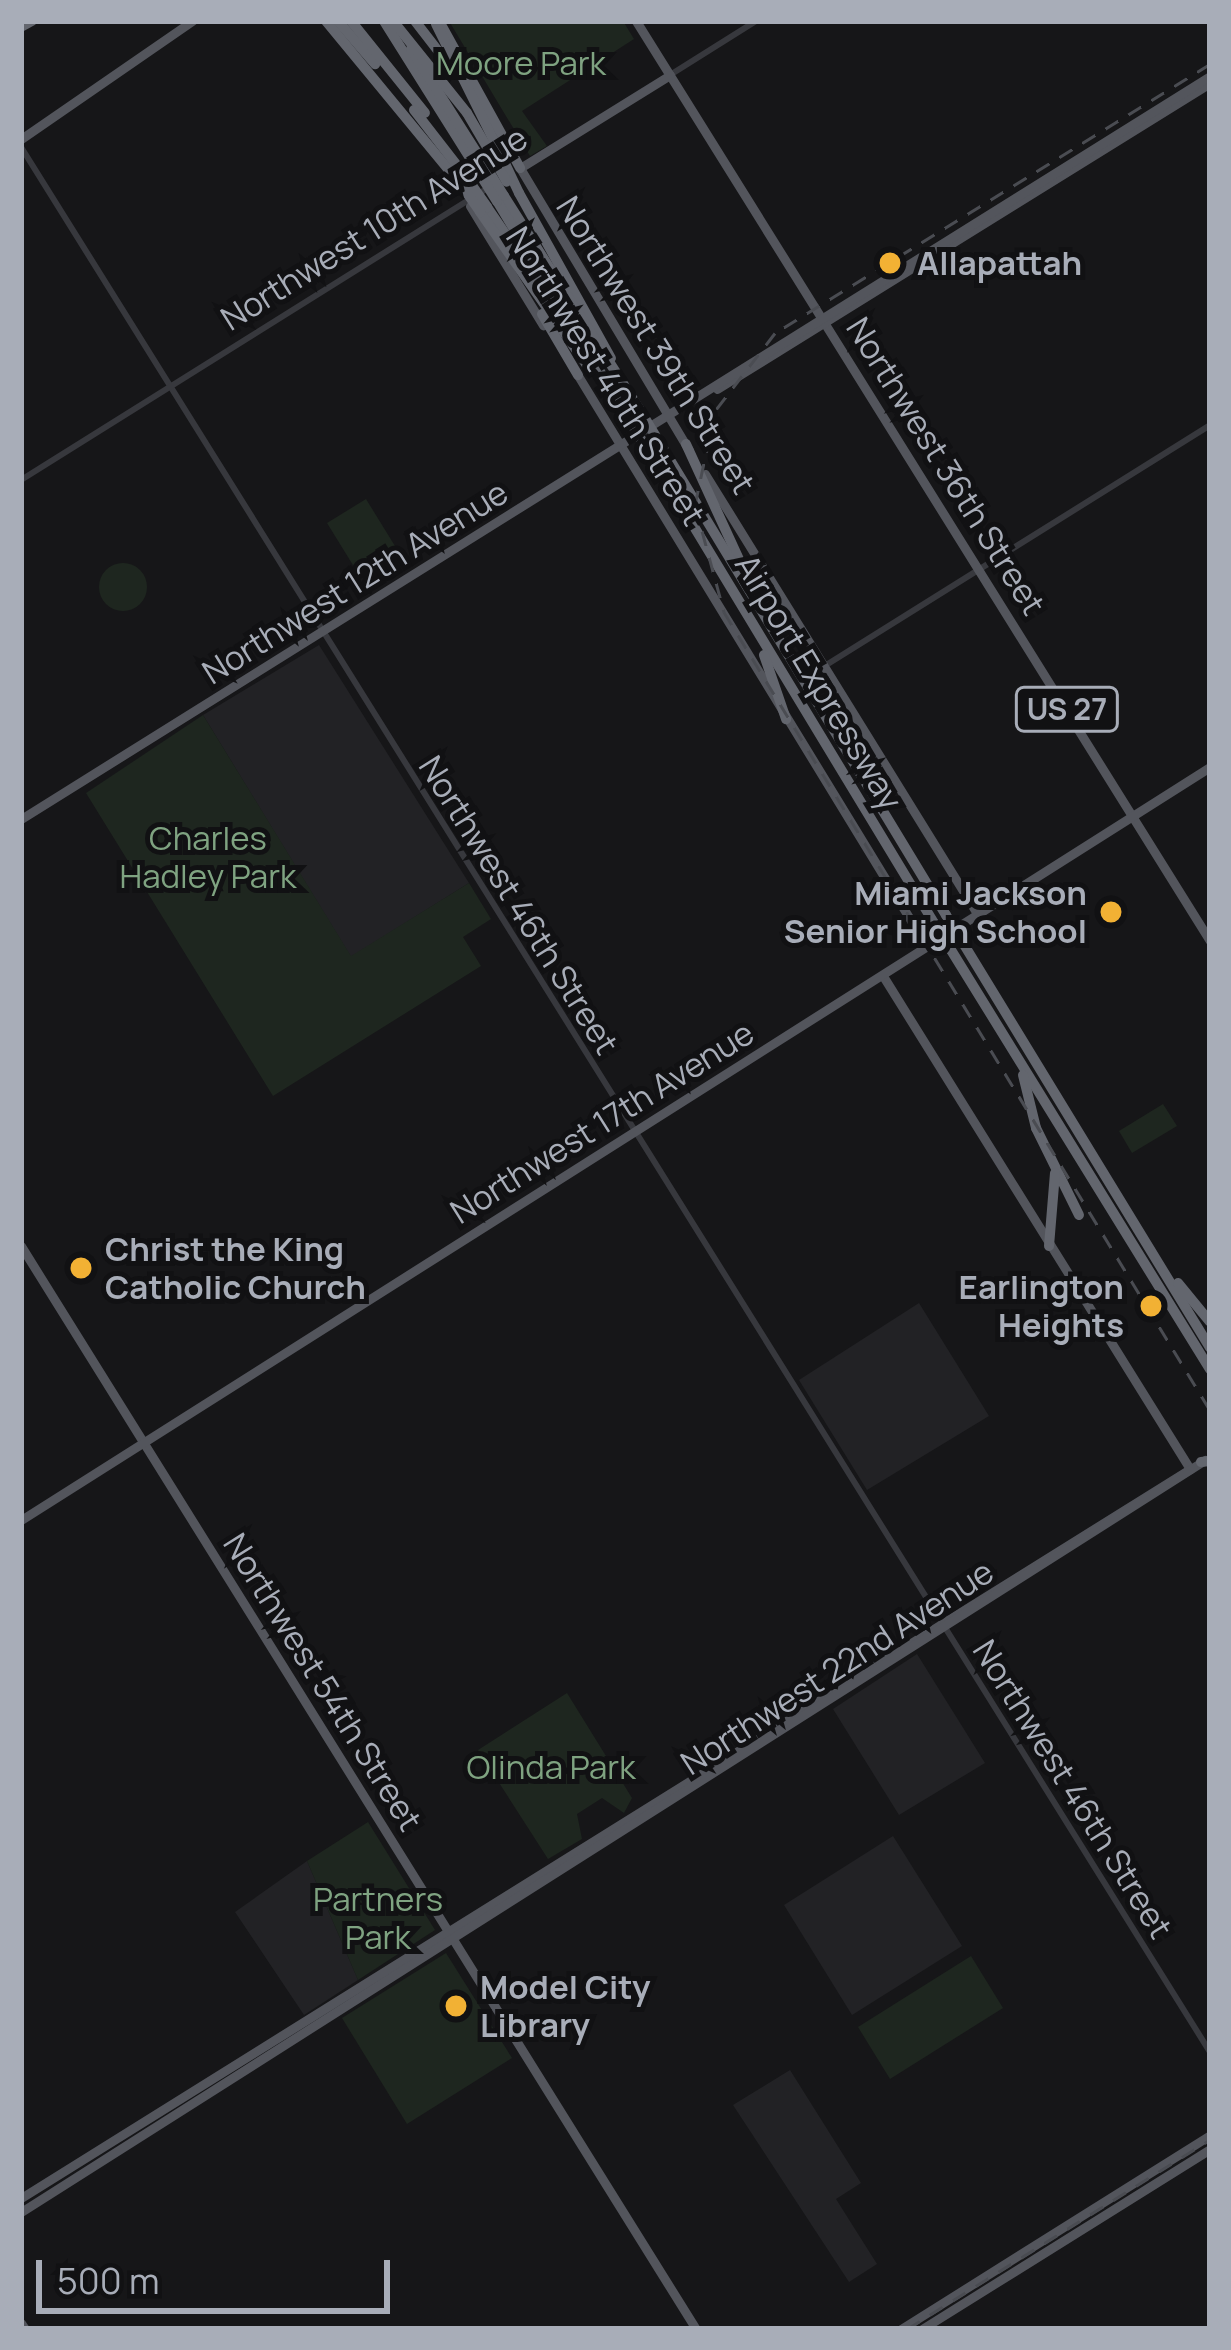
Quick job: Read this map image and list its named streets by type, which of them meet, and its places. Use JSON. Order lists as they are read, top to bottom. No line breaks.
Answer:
{"streets":{"highway":["Airport Expressway"],"main road":["Northwest 10th Avenue","Northwest 39th Street","Northwest 40th Street","Northwest 36th Street","Northwest 12th Avenue","US 27","Northwest 17th Avenue","Northwest 22nd Avenue","Northwest 54th Street"],"street":["Northwest 46th Street"]},"crossings":[["Northwest 10th Avenue","Northwest 39th Street"],["Northwest 10th Avenue","Northwest 40th Street"],["Northwest 10th Avenue","Northwest 36th Street"],["Northwest 10th Avenue","Northwest 46th Street"],["Northwest 39th Street","Northwest 12th Avenue"],["Northwest 39th Street","Northwest 17th Avenue"],["Northwest 40th Street","Northwest 12th Avenue"],["Northwest 40th Street","Northwest 17th Avenue"],["Northwest 36th Street","Northwest 12th Avenue"],["Northwest 36th Street","Northwest 17th Avenue"],["Northwest 12th Avenue","Northwest 46th Street"],["Northwest 46th Street","Northwest 17th Avenue"],["Northwest 46th Street","Northwest 22nd Avenue"],["Northwest 17th Avenue","Northwest 54th Street"],["Northwest 22nd Avenue","Northwest 54th Street"]],"parks":["Moore Park","Charles Hadley Park","Olinda Park","Partners Park"],"places":["Allapattah","Miami Jackson Senior High School","Christ the King Catholic Church","Earlington Heights","Model City Library"],"scale_bar":"500 m"}
